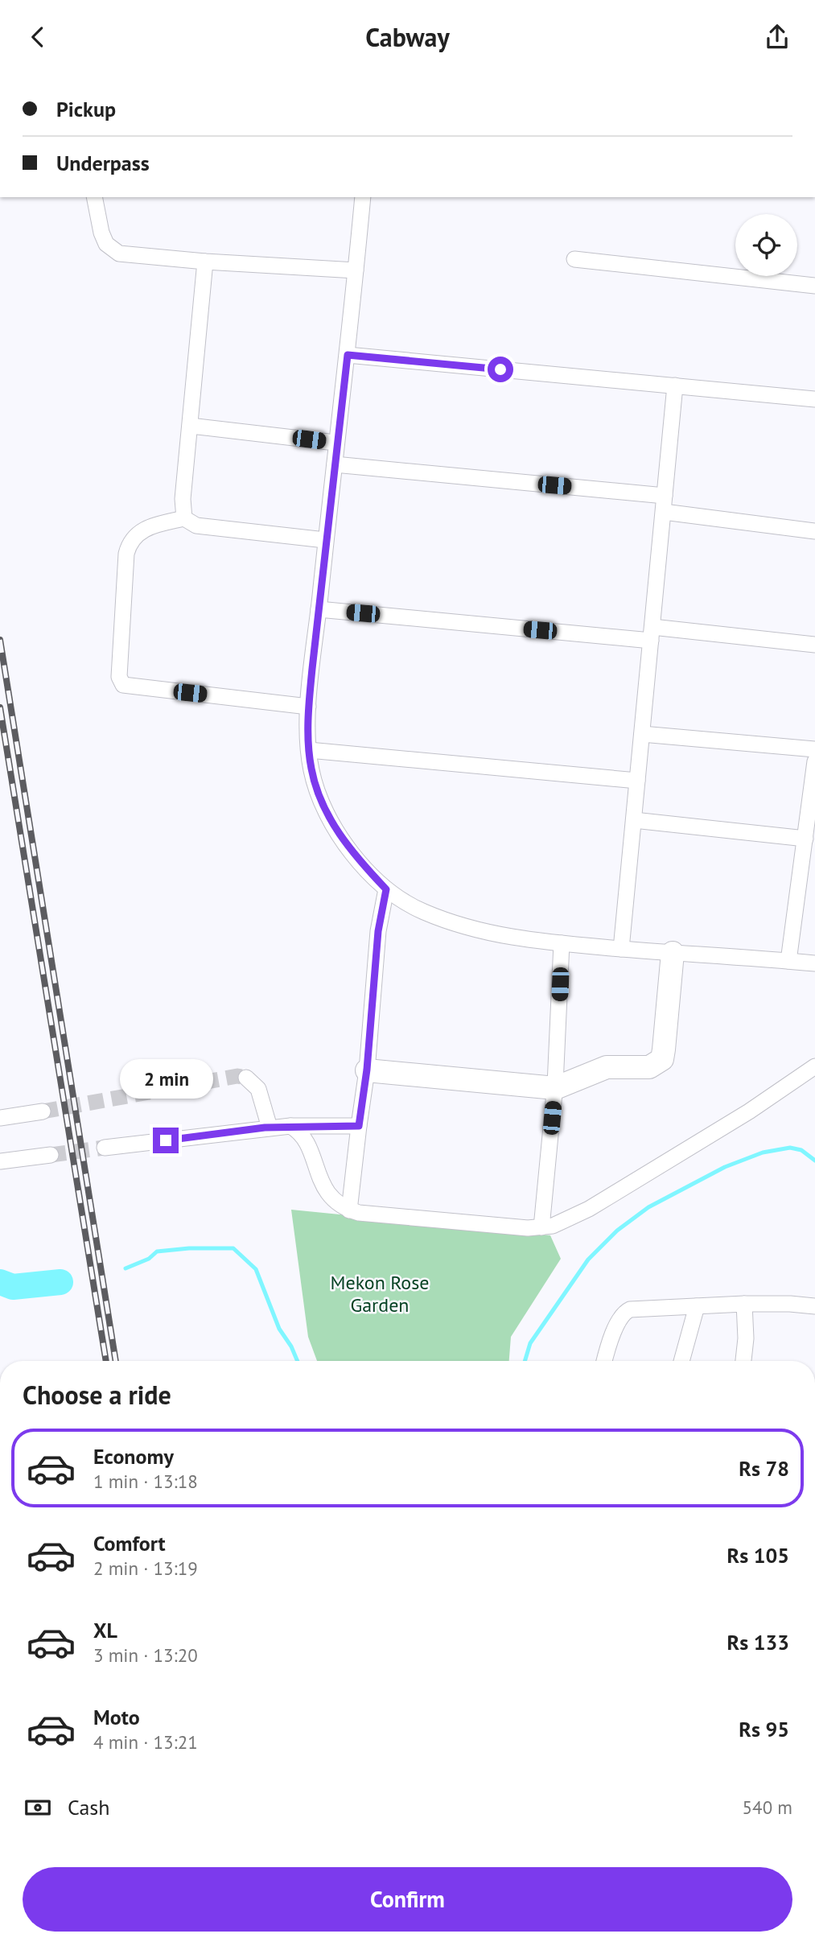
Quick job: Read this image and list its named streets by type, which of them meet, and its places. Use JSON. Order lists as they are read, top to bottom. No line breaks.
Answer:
{"parks":["Mekon Rose Garden"],"page":{"header":"Cabway","banner":["Pickup","Underpass"],"bubble":"2 min","heading":"Choose a ride","list":[{"name":"Economy","note":"1 min · 13:18","value":"Rs 78"},{"name":"Comfort","note":"2 min · 13:19","value":"Rs 105"},{"name":"XL","note":"3 min · 13:20","value":"Rs 133"},{"name":"Moto","note":"4 min · 13:21","value":"Rs 95"}],"pay":["Cash","540 m"],"buttons":"Confirm"}}
